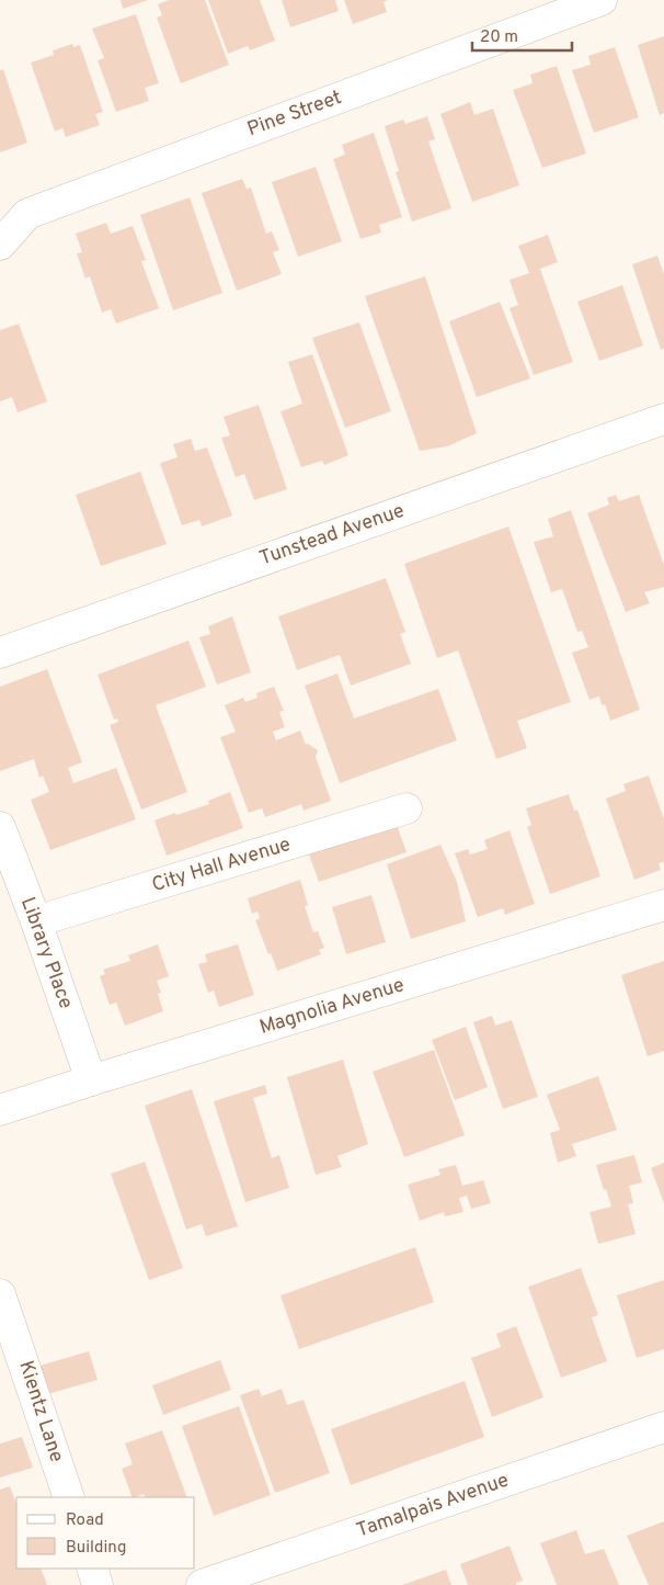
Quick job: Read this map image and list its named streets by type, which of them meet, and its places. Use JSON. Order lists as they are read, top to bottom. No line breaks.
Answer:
{"streets":{"street":["Pine Street","Tunstead Avenue","City Hall Avenue","Library Place","Magnolia Avenue","Kientz Lane","Tamalpais Avenue"]},"crossings":[["City Hall Avenue","Library Place"],["Library Place","Magnolia Avenue"]],"legend":["Road","Building"],"scale_bar":"20 m"}
